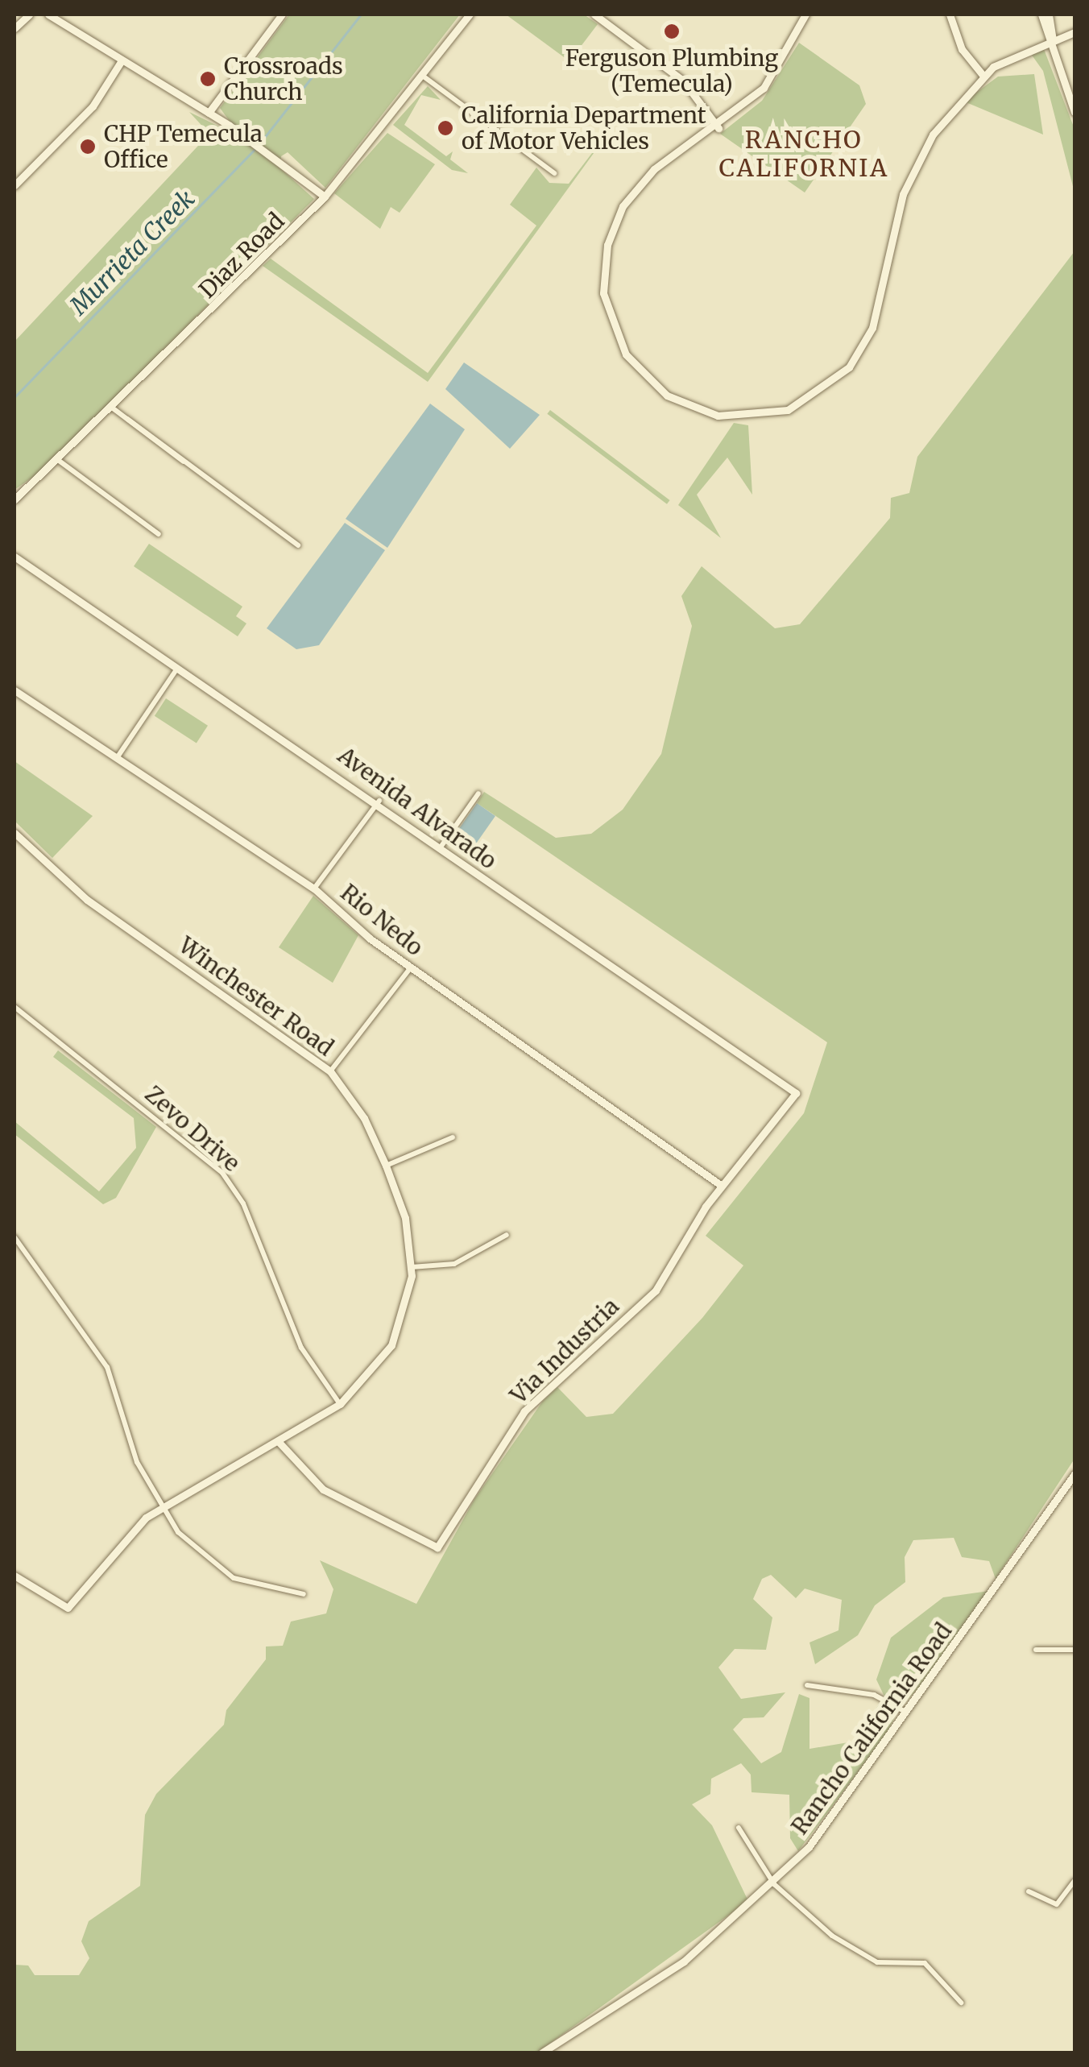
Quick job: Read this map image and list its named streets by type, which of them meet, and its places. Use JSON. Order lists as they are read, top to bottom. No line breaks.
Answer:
{"streets":{"street":["Diaz Road","Avenida Alvarado","Rio Nedo","Winchester Road","Zevo Drive","Via Industria","Rancho California Road"]},"crossings":[["Avenida Alvarado","Via Industria"],["Rio Nedo","Via Industria"],["Winchester Road","Zevo Drive"],["Winchester Road","Via Industria"]],"districts":["RANCHO CALIFORNIA"],"water":["Murrieta Creek"],"places":["Ferguson Plumbing (Temecula)","Crossroads Church","California Department of Motor Vehicles","CHP Temecula Office"]}
